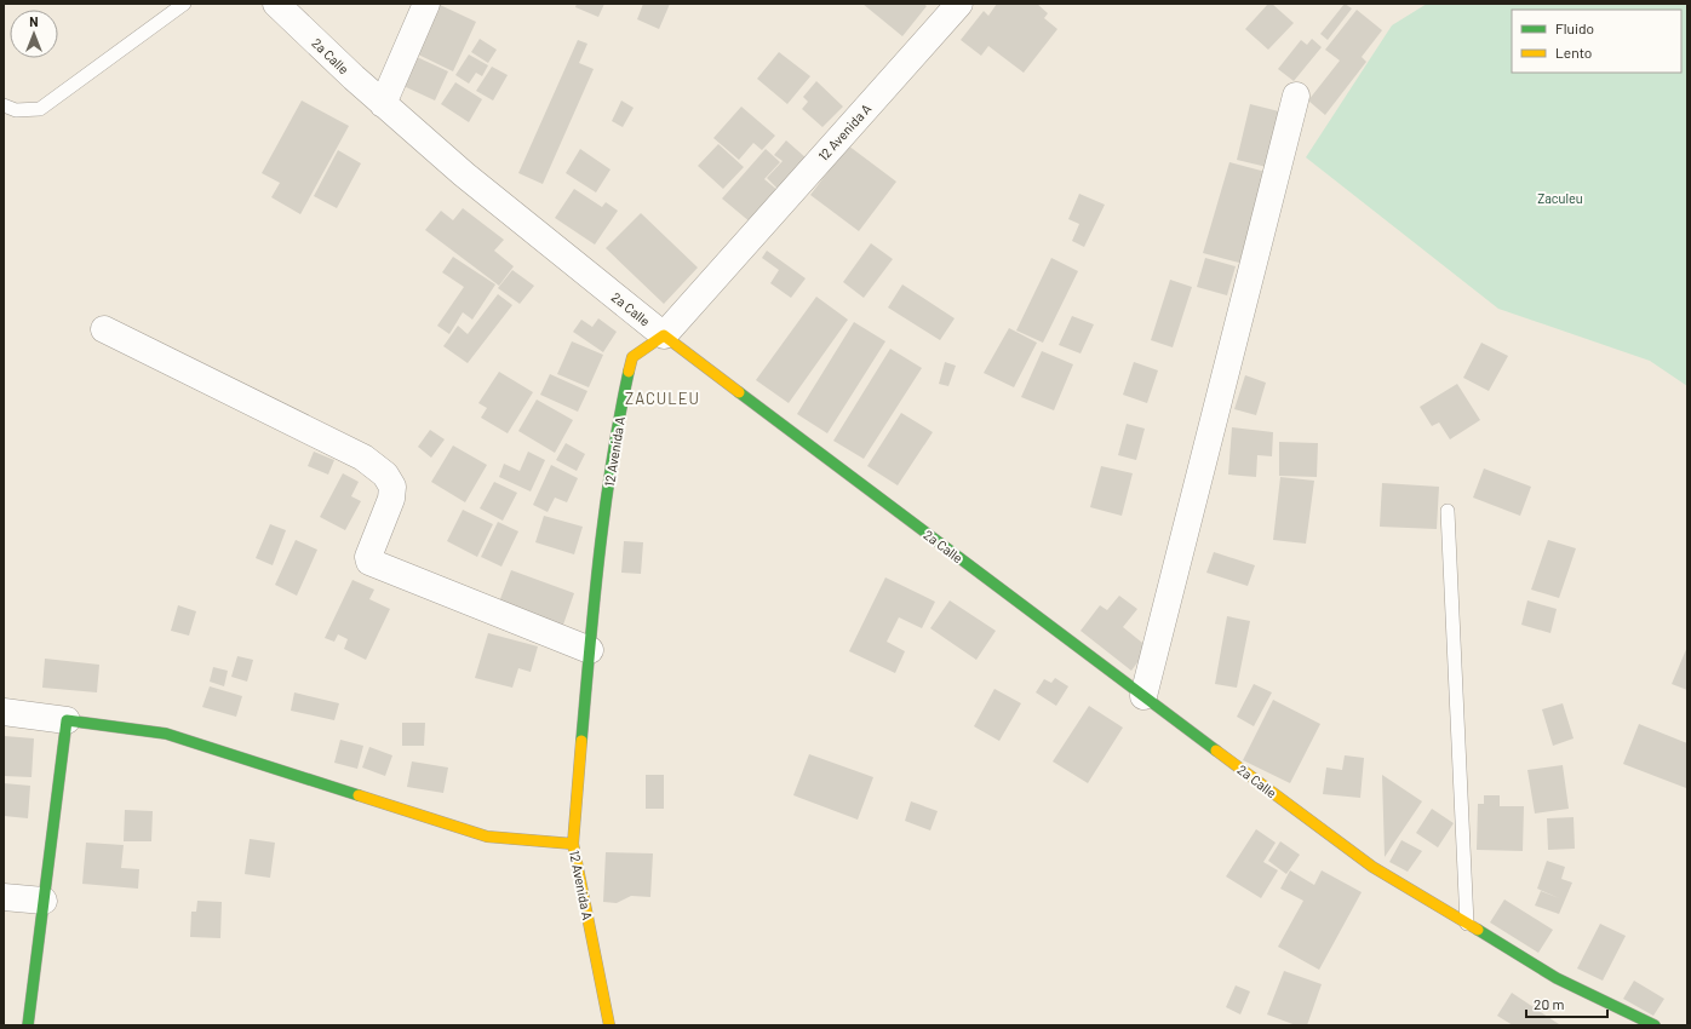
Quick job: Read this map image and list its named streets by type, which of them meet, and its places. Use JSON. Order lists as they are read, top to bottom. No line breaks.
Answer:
{"streets":{"street":["2a Calle","12 Avenida A"]},"crossings":[["2a Calle","12 Avenida A"]],"districts":["ZACULEU"],"parks":["Zaculeu"],"legend":["Fluido","Lento"],"scale_bar":"20 m","north":"top"}
